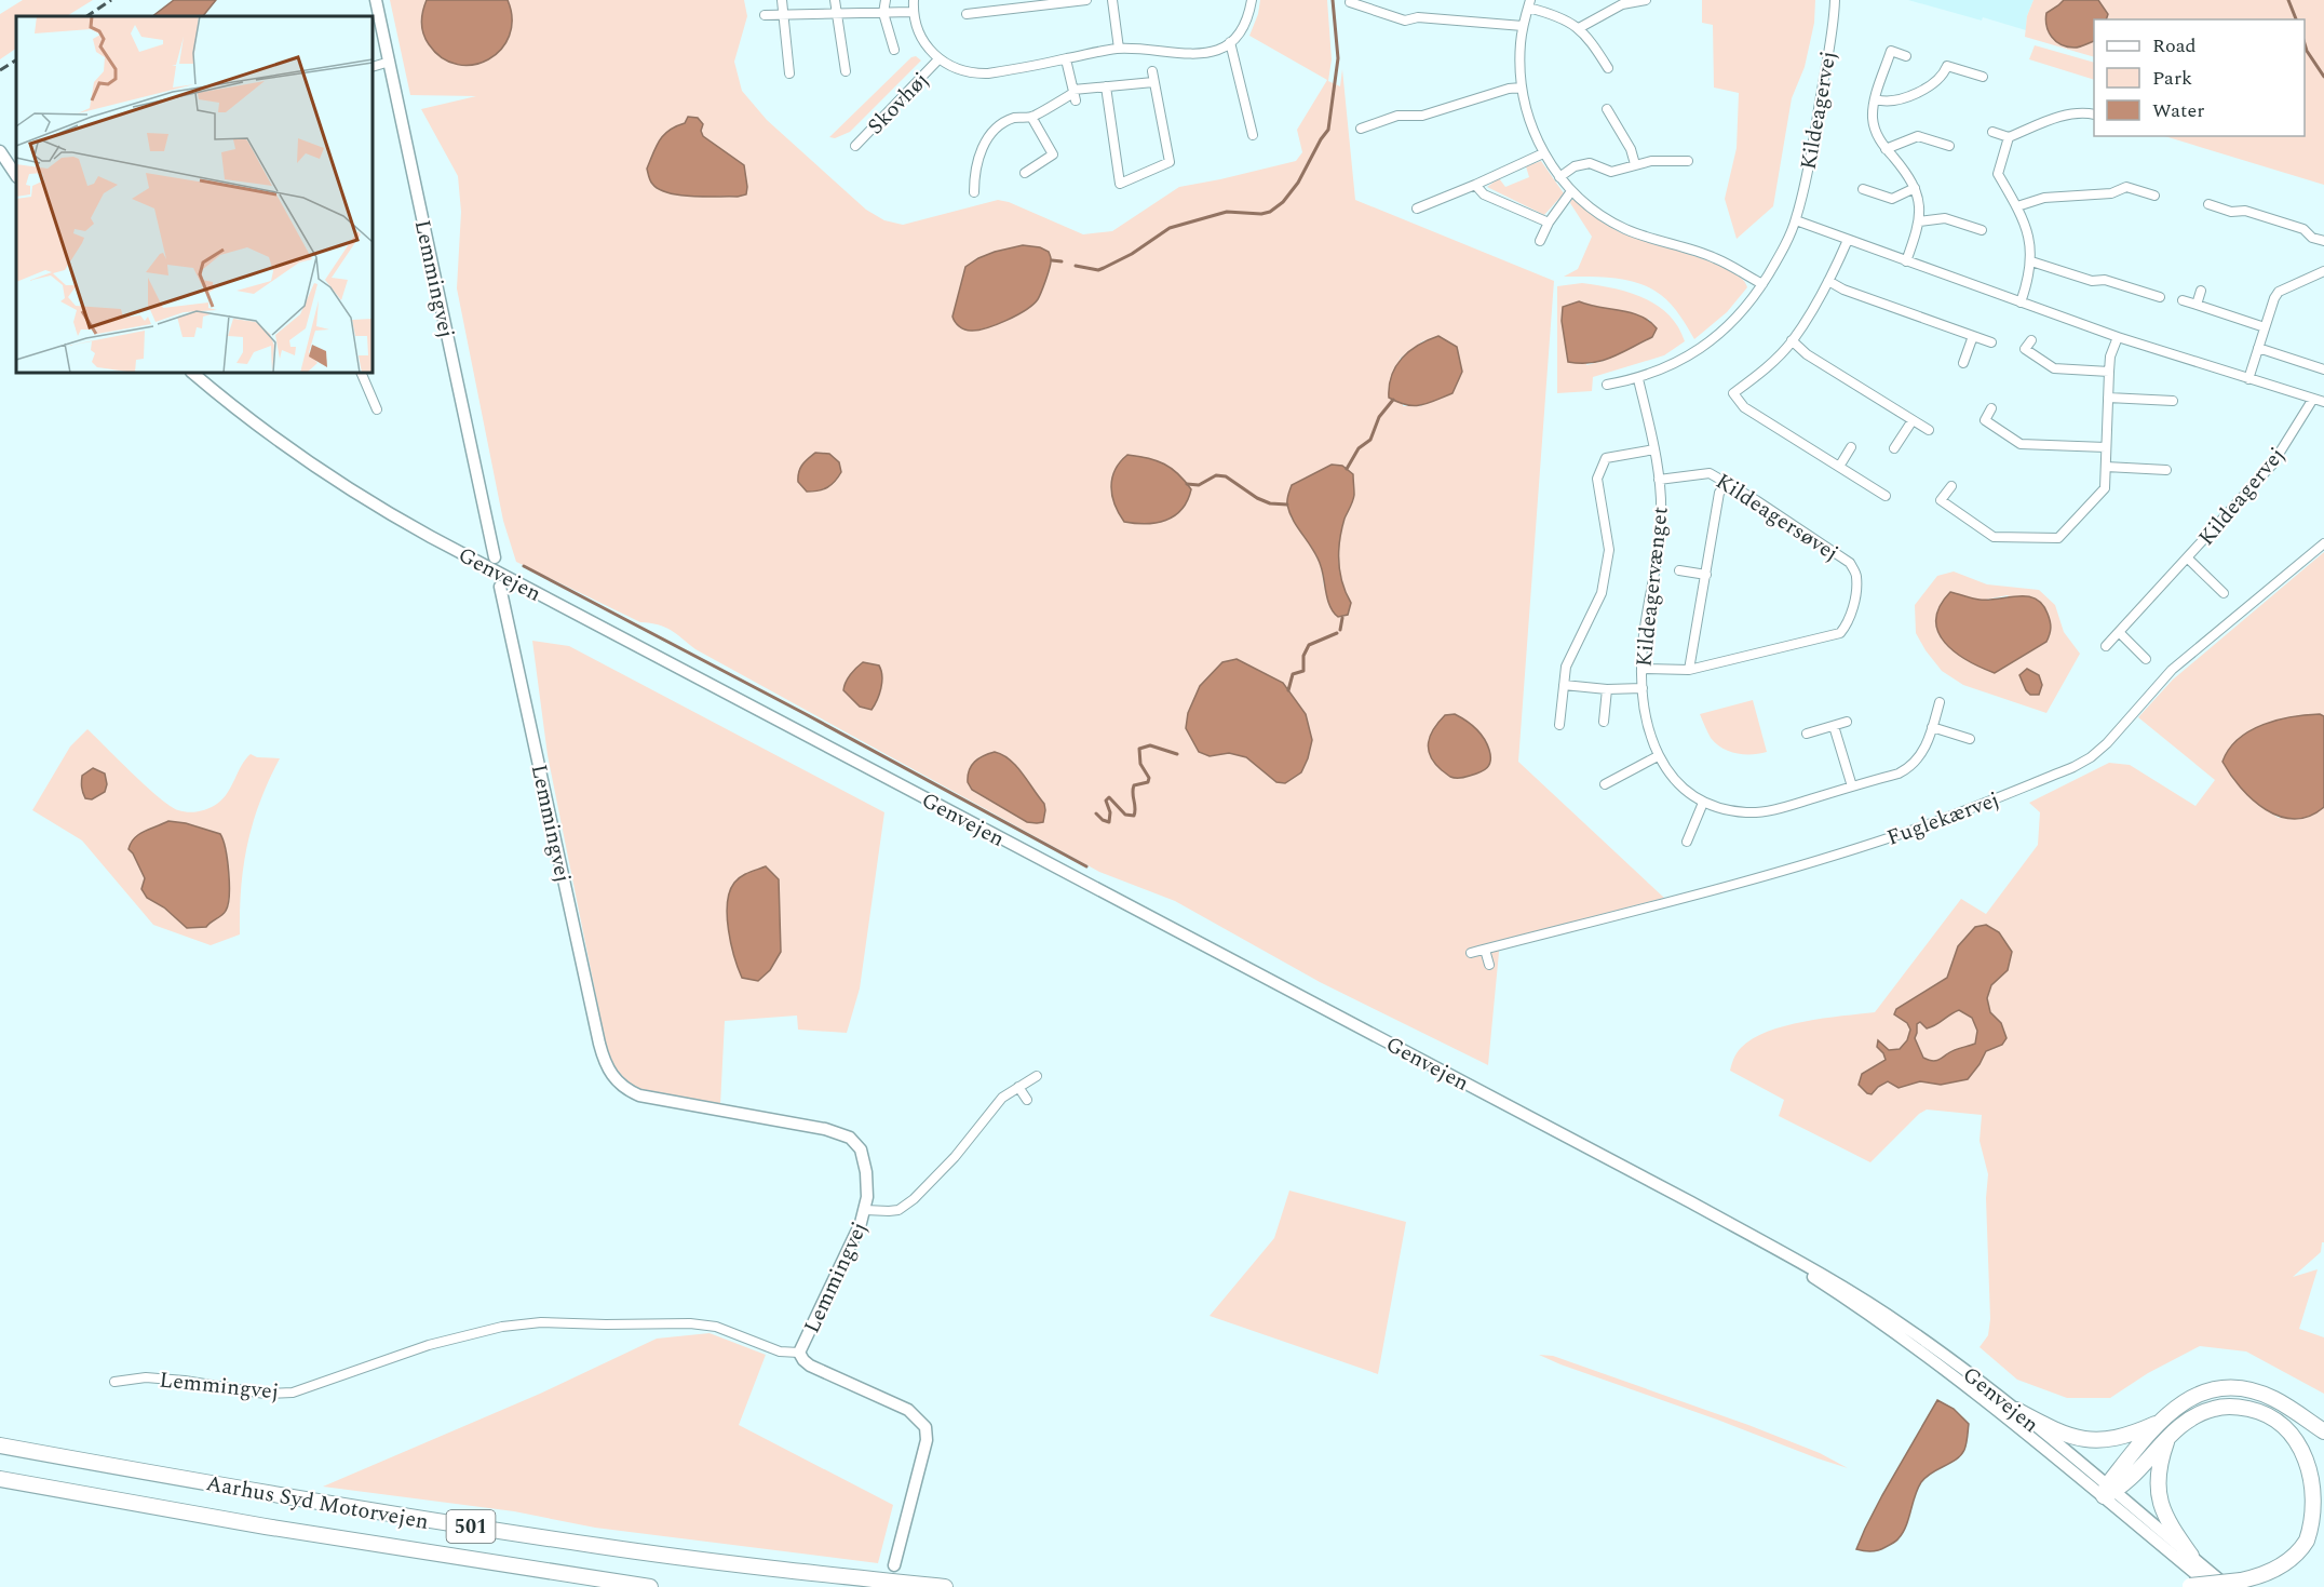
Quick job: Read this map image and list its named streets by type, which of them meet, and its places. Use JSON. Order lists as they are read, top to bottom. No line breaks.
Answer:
{"streets":{"highway":["Aarhus Syd Motorvejen","501"],"street":["Skovhøj","Kildeagervej","Lemmingvej","Kildeagersøvej","Genvejen","Kildeagervænget","Fuglekærvej"]},"crossings":[["Kildeagervej","Kildeagervænget"],["Kildeagersøvej","Kildeagervænget"]],"legend":["Road","Park","Water"]}
